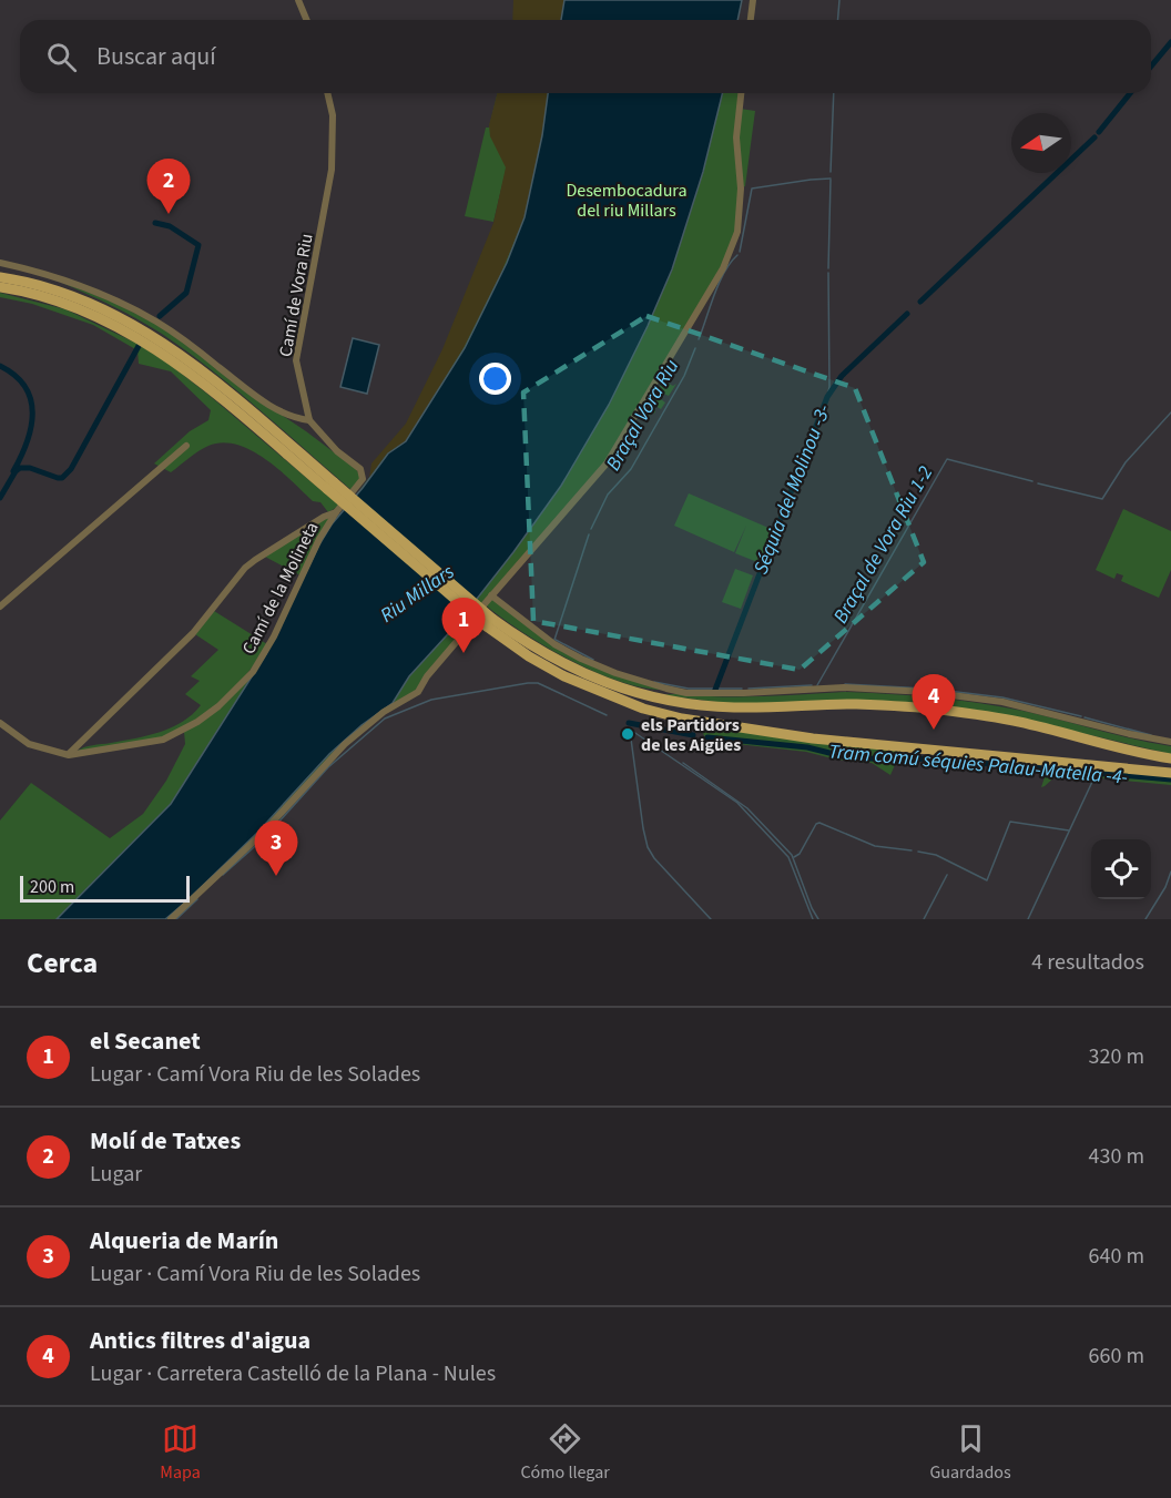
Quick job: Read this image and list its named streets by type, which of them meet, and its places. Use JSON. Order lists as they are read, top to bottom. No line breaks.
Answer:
{"streets":{"street":["Camí de Vora Riu","Camí de la Molineta"]},"crossings":[["Camí de Vora Riu","Camí de la Molineta"]],"water":["Braçal Vora Riu","Séquia del Molinou -3-","Braçal de Vora Riu 1-2","Riu Millars","Tram comú séquies Palau-Matella -4-"],"parks":["Desembocadura del riu Millars"],"places":["els Partidors de les Aigües"],"scale_bar":"200 m","north":"left","page":{"search":"Buscar aquí","pins":["2","1","4","3"],"scale":"200 m","heading":["Cerca","4 resultados"],"list":[{"mark":"1","name":"el Secanet","note":"Lugar · Camí Vora Riu de les Solades","value":"320 m"},{"mark":"2","name":"Molí de Tatxes","note":"Lugar","value":"430 m"},{"mark":"3","name":"Alqueria de Marín","note":"Lugar · Camí Vora Riu de les Solades","value":"640 m"},{"mark":"4","name":"Antics filtres d'aigua","note":"Lugar · Carretera Castelló de la Plana - Nules","value":"660 m"}],"nav":["Mapa","Cómo llegar","Guardados"]}}
